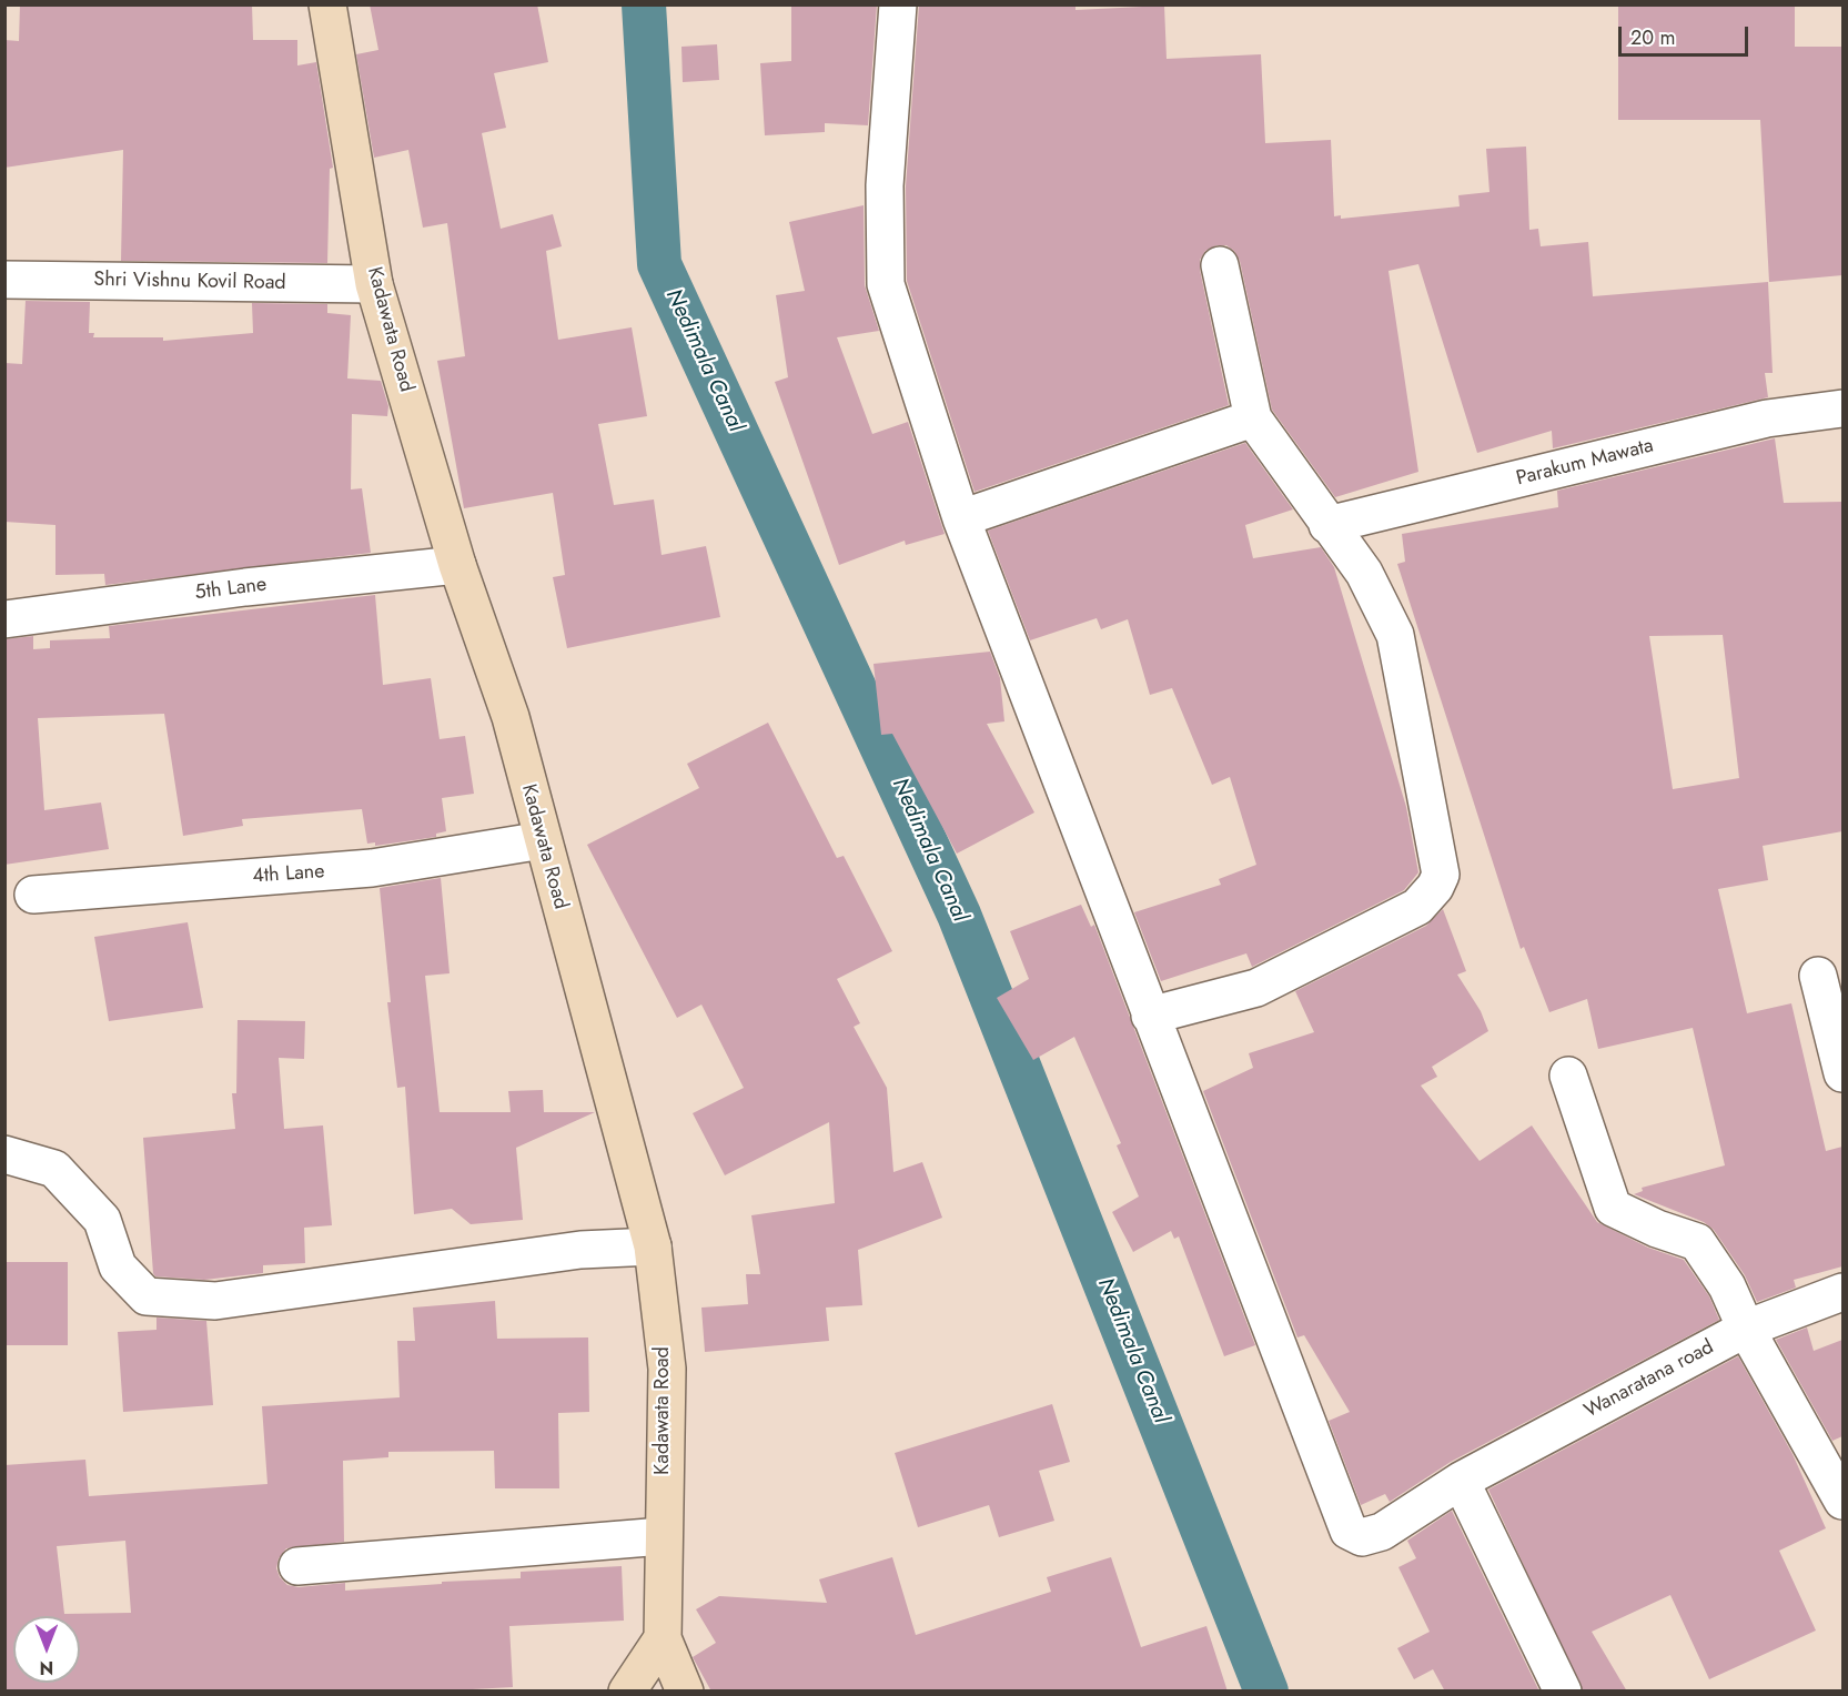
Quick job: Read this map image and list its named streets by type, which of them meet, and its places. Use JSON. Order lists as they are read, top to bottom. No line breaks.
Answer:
{"streets":{"street":["Shri Vishnu Kovil Road","Kadawata Road","Parakum Mawata","5th Lane","4th Lane","Wanaratana road"]},"crossings":[["Shri Vishnu Kovil Road","Kadawata Road"],["Kadawata Road","5th Lane"],["Kadawata Road","4th Lane"]],"water":["Nedimala Canal"],"scale_bar":"20 m","north":"bottom"}
